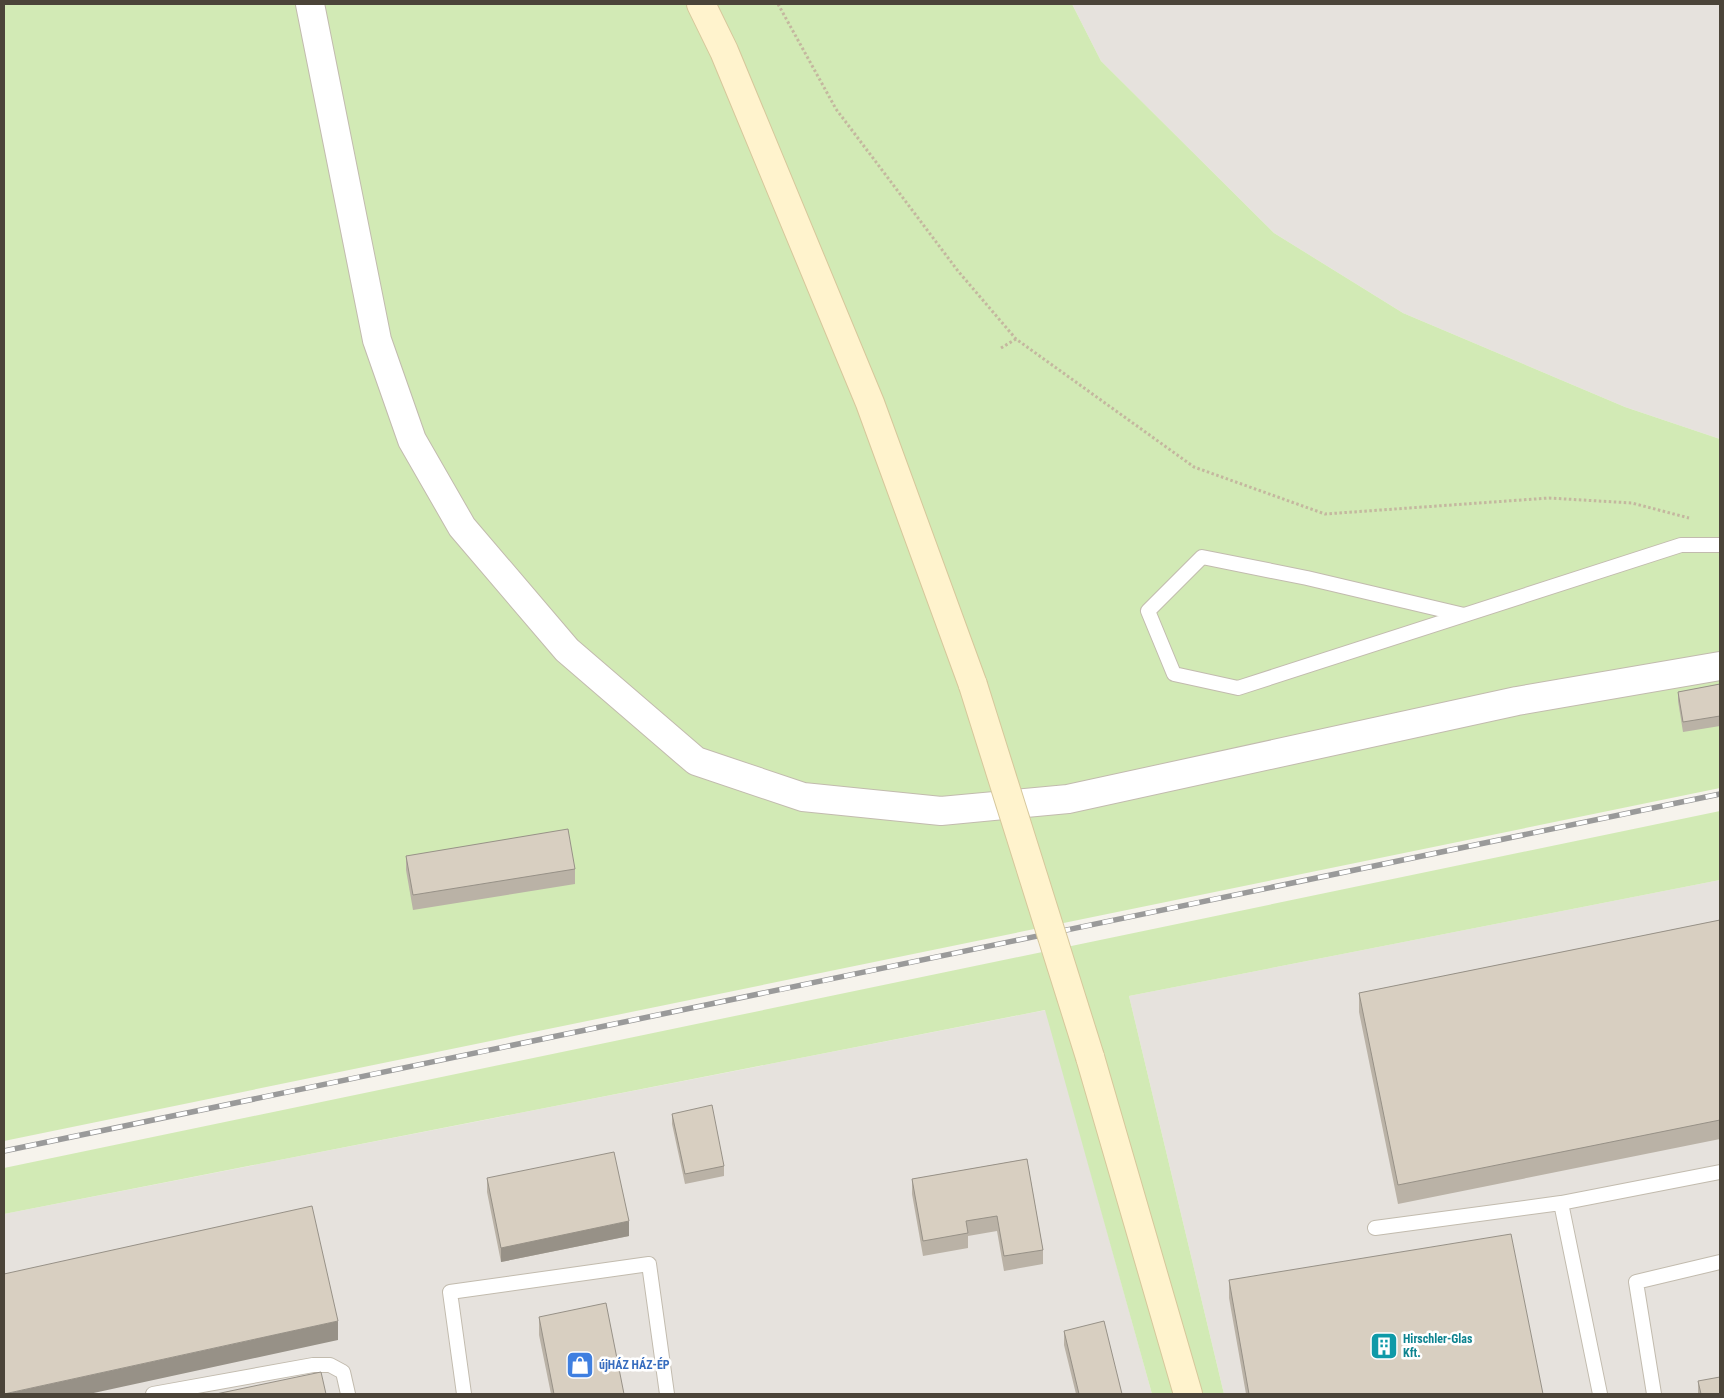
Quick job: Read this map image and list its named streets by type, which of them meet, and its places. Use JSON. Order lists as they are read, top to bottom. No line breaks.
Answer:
{"places":{"building":["Hirschler-Glas Kft."],"shop":["újHÁZ HÁZ-ÉP"]}}
